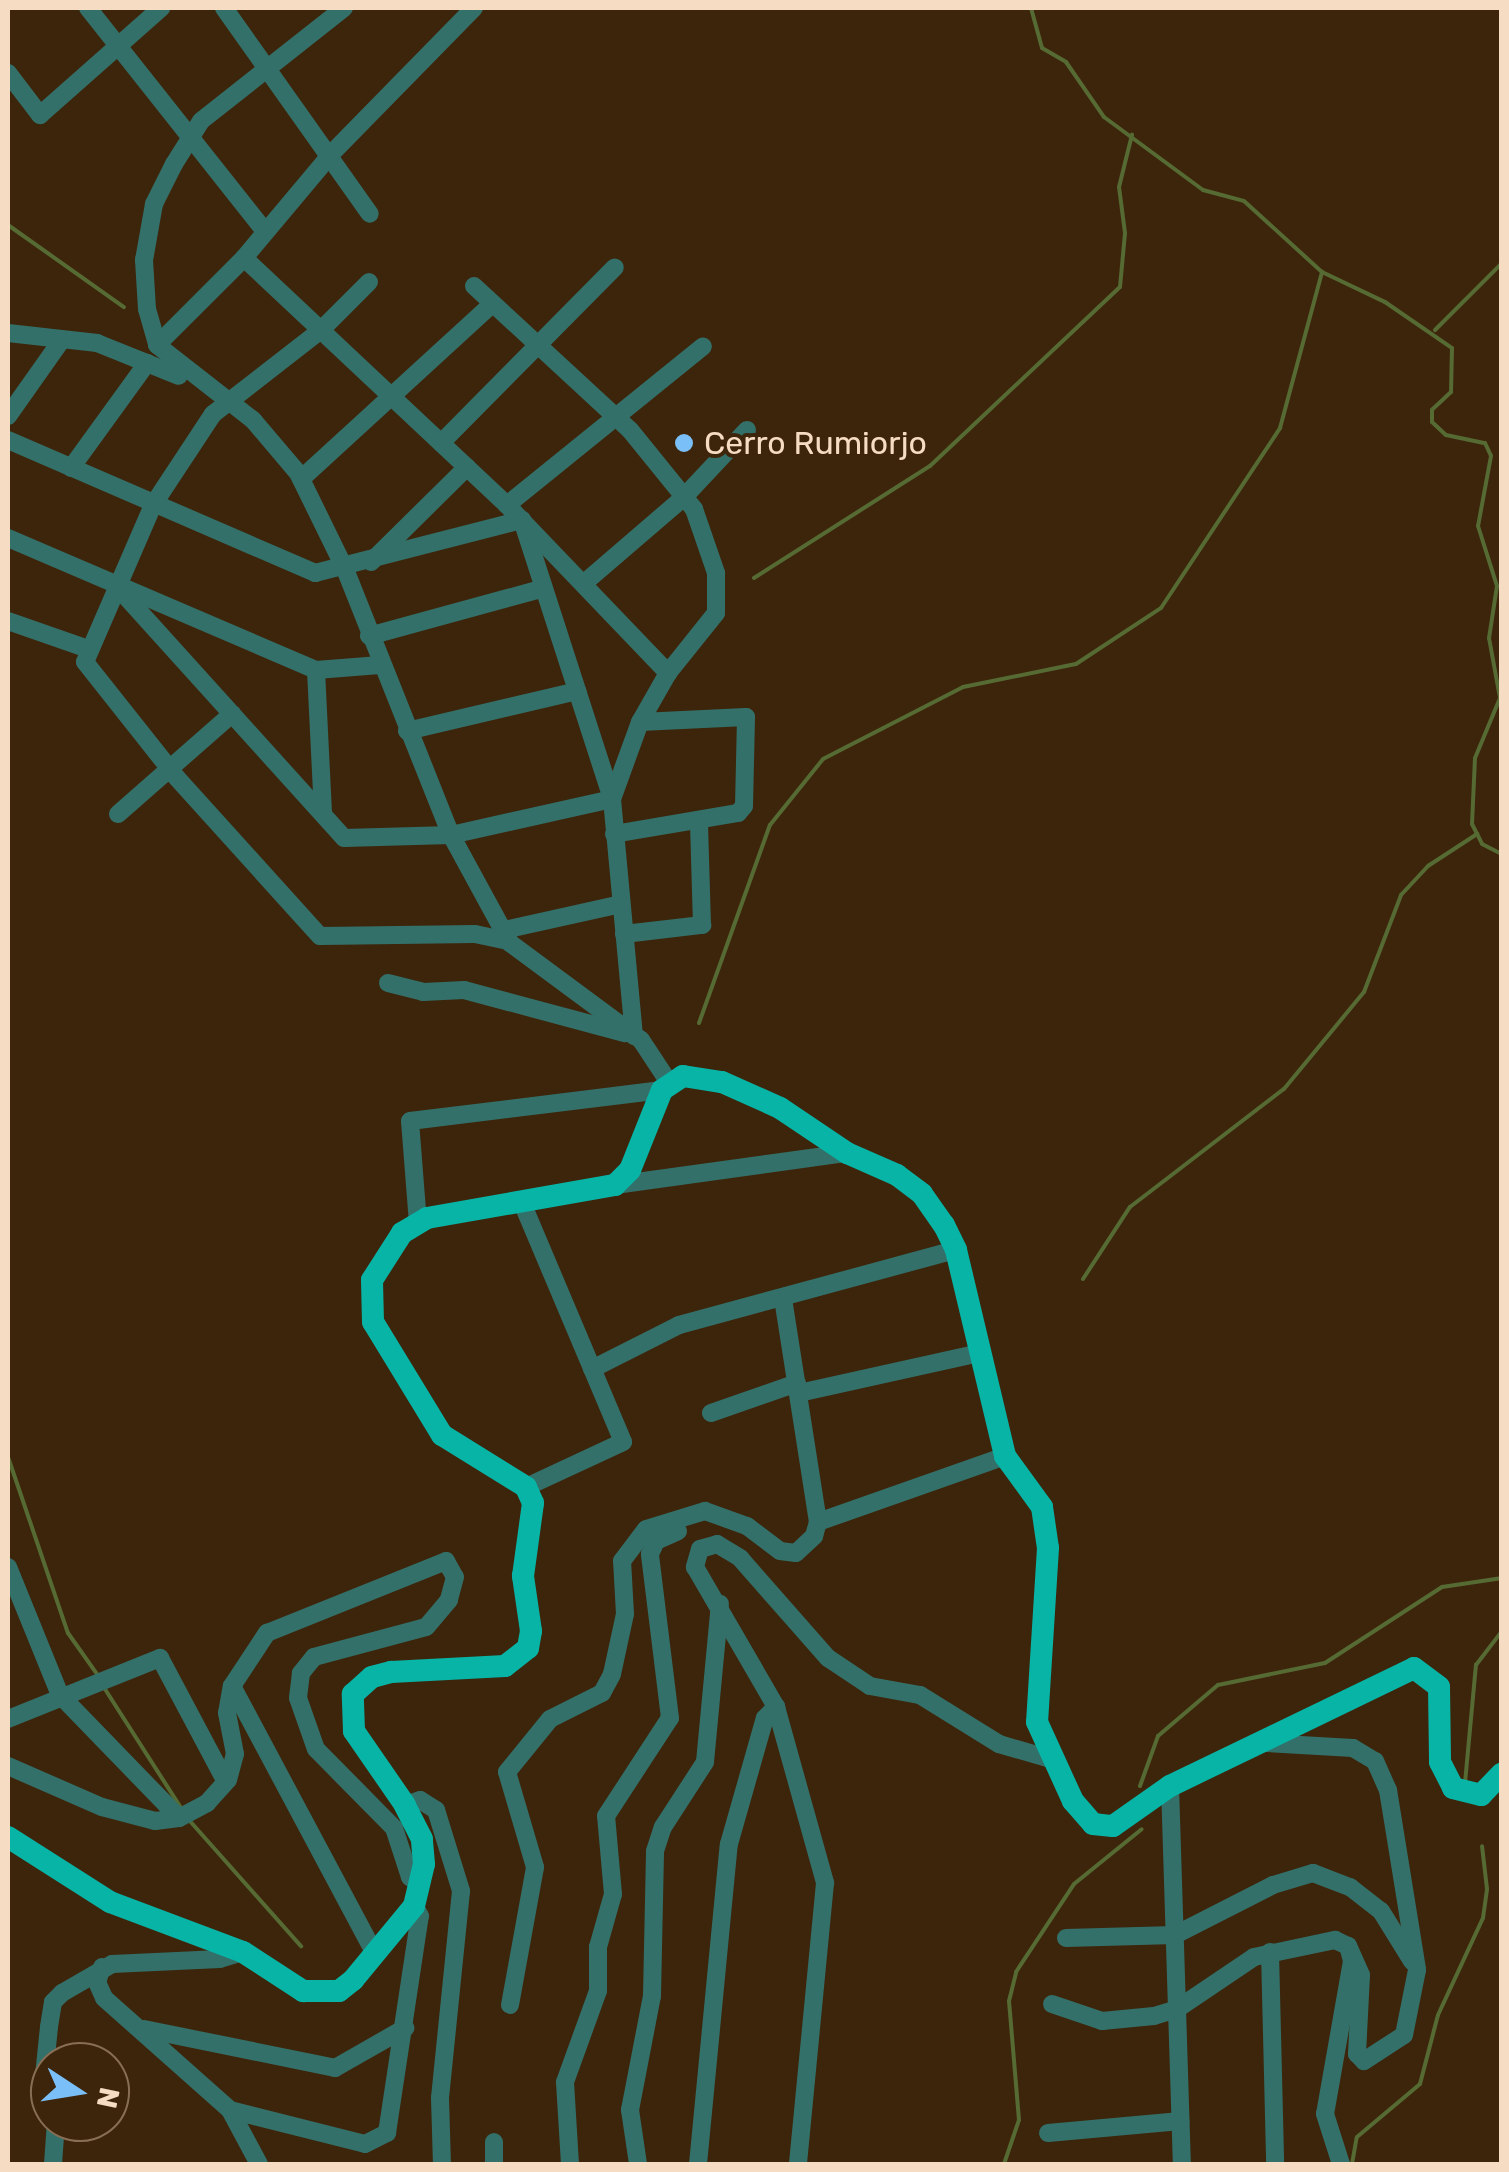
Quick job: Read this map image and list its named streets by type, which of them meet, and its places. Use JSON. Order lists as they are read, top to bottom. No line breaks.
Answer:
{"places":["Cerro Rumiorjo"],"north":"right"}
